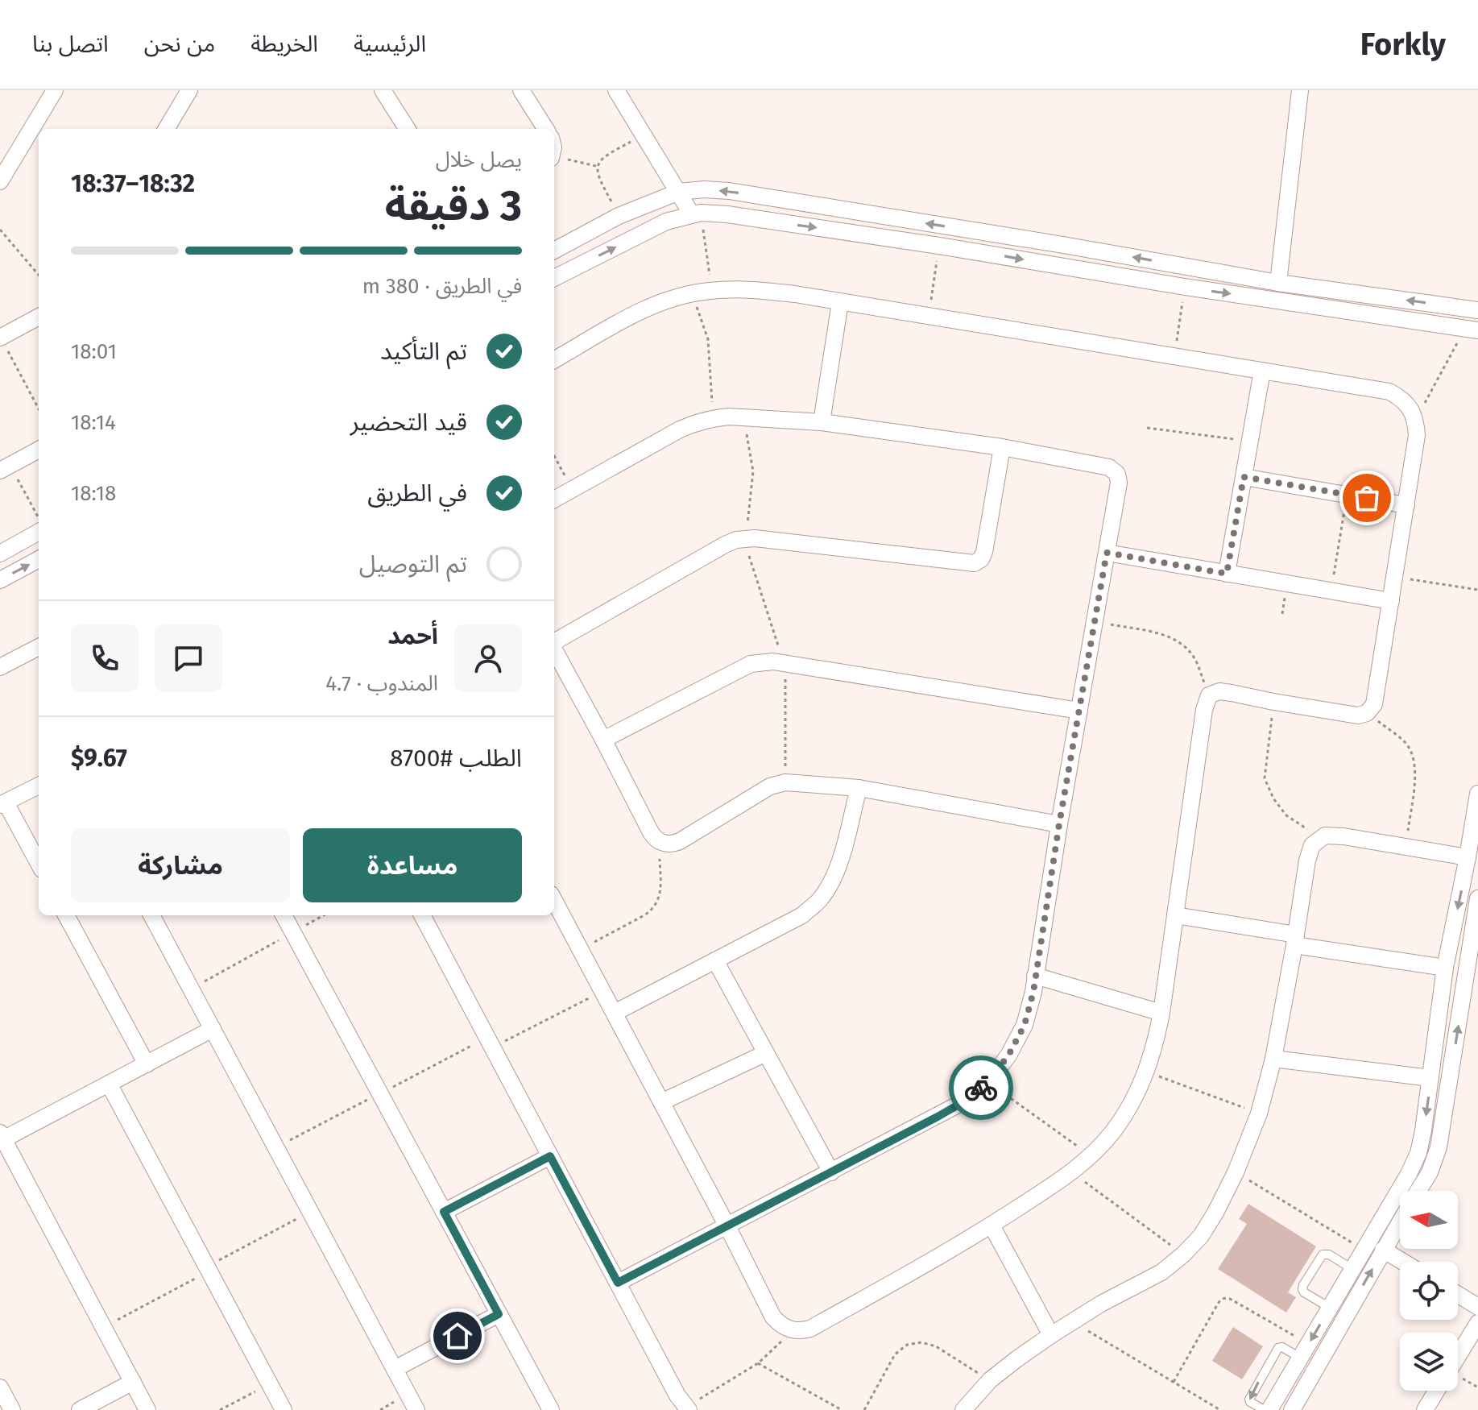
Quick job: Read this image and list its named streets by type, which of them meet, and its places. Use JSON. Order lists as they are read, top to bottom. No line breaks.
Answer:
{"north":"left","page":{"header":"Forkly","nav":["الرئيسية","الخريطة","من نحن","اتصل بنا"],"heading":["3 دقيقة","يصل خلال","18:32–18:37"],"panel":["أحمد","المندوب · 4.7","الطلب #8700","$9.67"],"bar":"في الطريق · 380 m","list":[["تم التأكيد","18:01"],["قيد التحضير","18:14"],["في الطريق","18:18"],"تم التوصيل"],"buttons":["مساعدة","مشاركة"]}}
